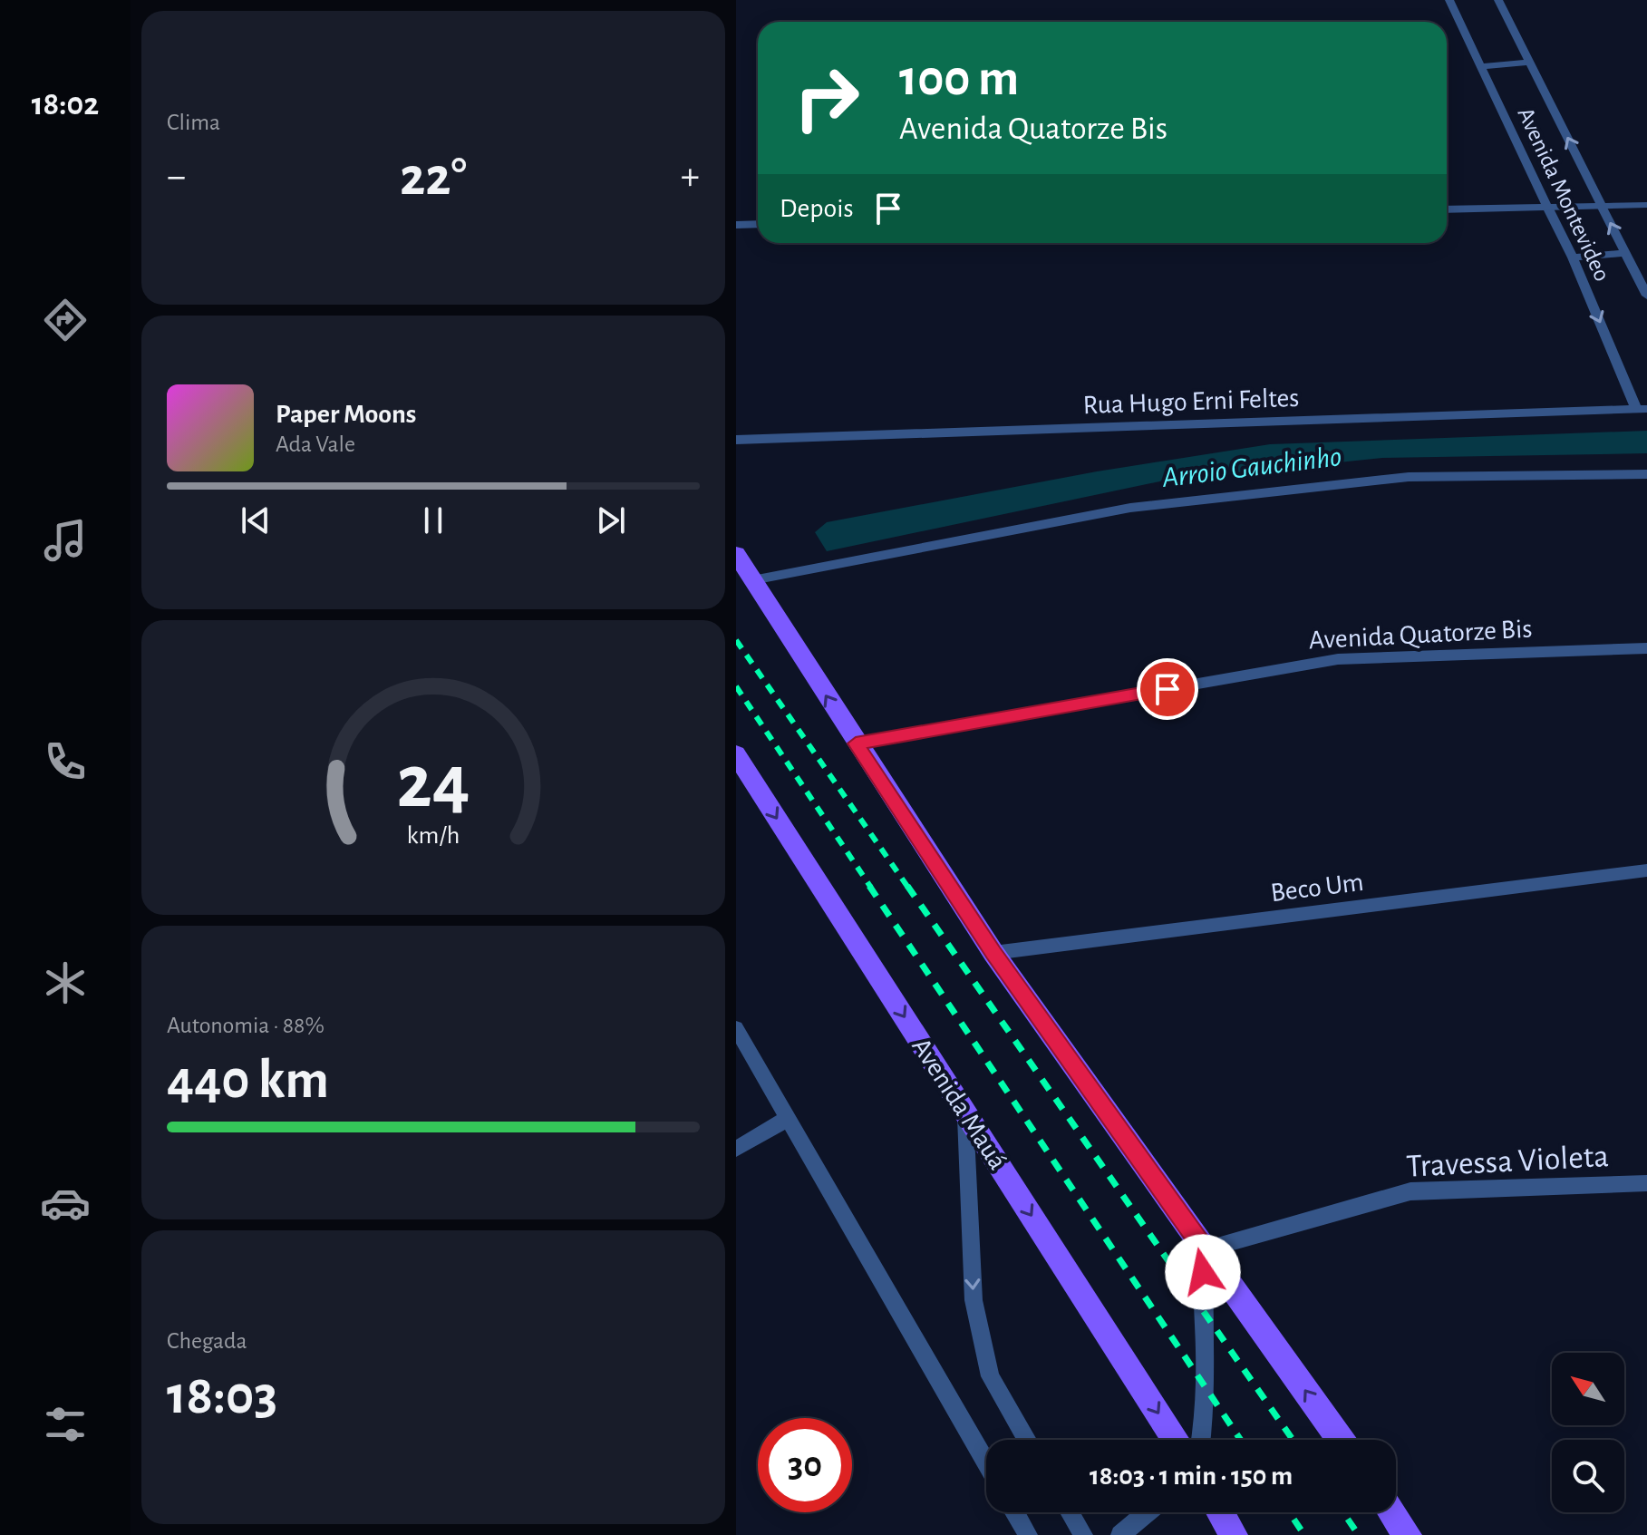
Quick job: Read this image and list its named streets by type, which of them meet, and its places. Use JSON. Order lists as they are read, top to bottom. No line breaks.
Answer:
{"streets":{"main road":["Avenida Mauá"],"street":["Avenida Montevideo","Rua Hugo Erni Feltes","Avenida Quatorze Bis","Beco Um","Travessa Violeta"]},"crossings":[["Avenida Montevideo","Rua Hugo Erni Feltes"]],"water":["Arroio Gauchinho"],"north":"top left","page":{"tabs":"18:02","tile":["Clima",["Autonomia · 88%","440 km"],["Chegada","18:03"]],"turn":["100 m","Avenida Quatorze Bis"],"heat":["−","22°","+"],"then":"Depois","song":["Paper Moons","Ada Vale"],"limit":"30","trip":"18:03 · 1 min · 150 m","gauge":["24","km/h"]}}
